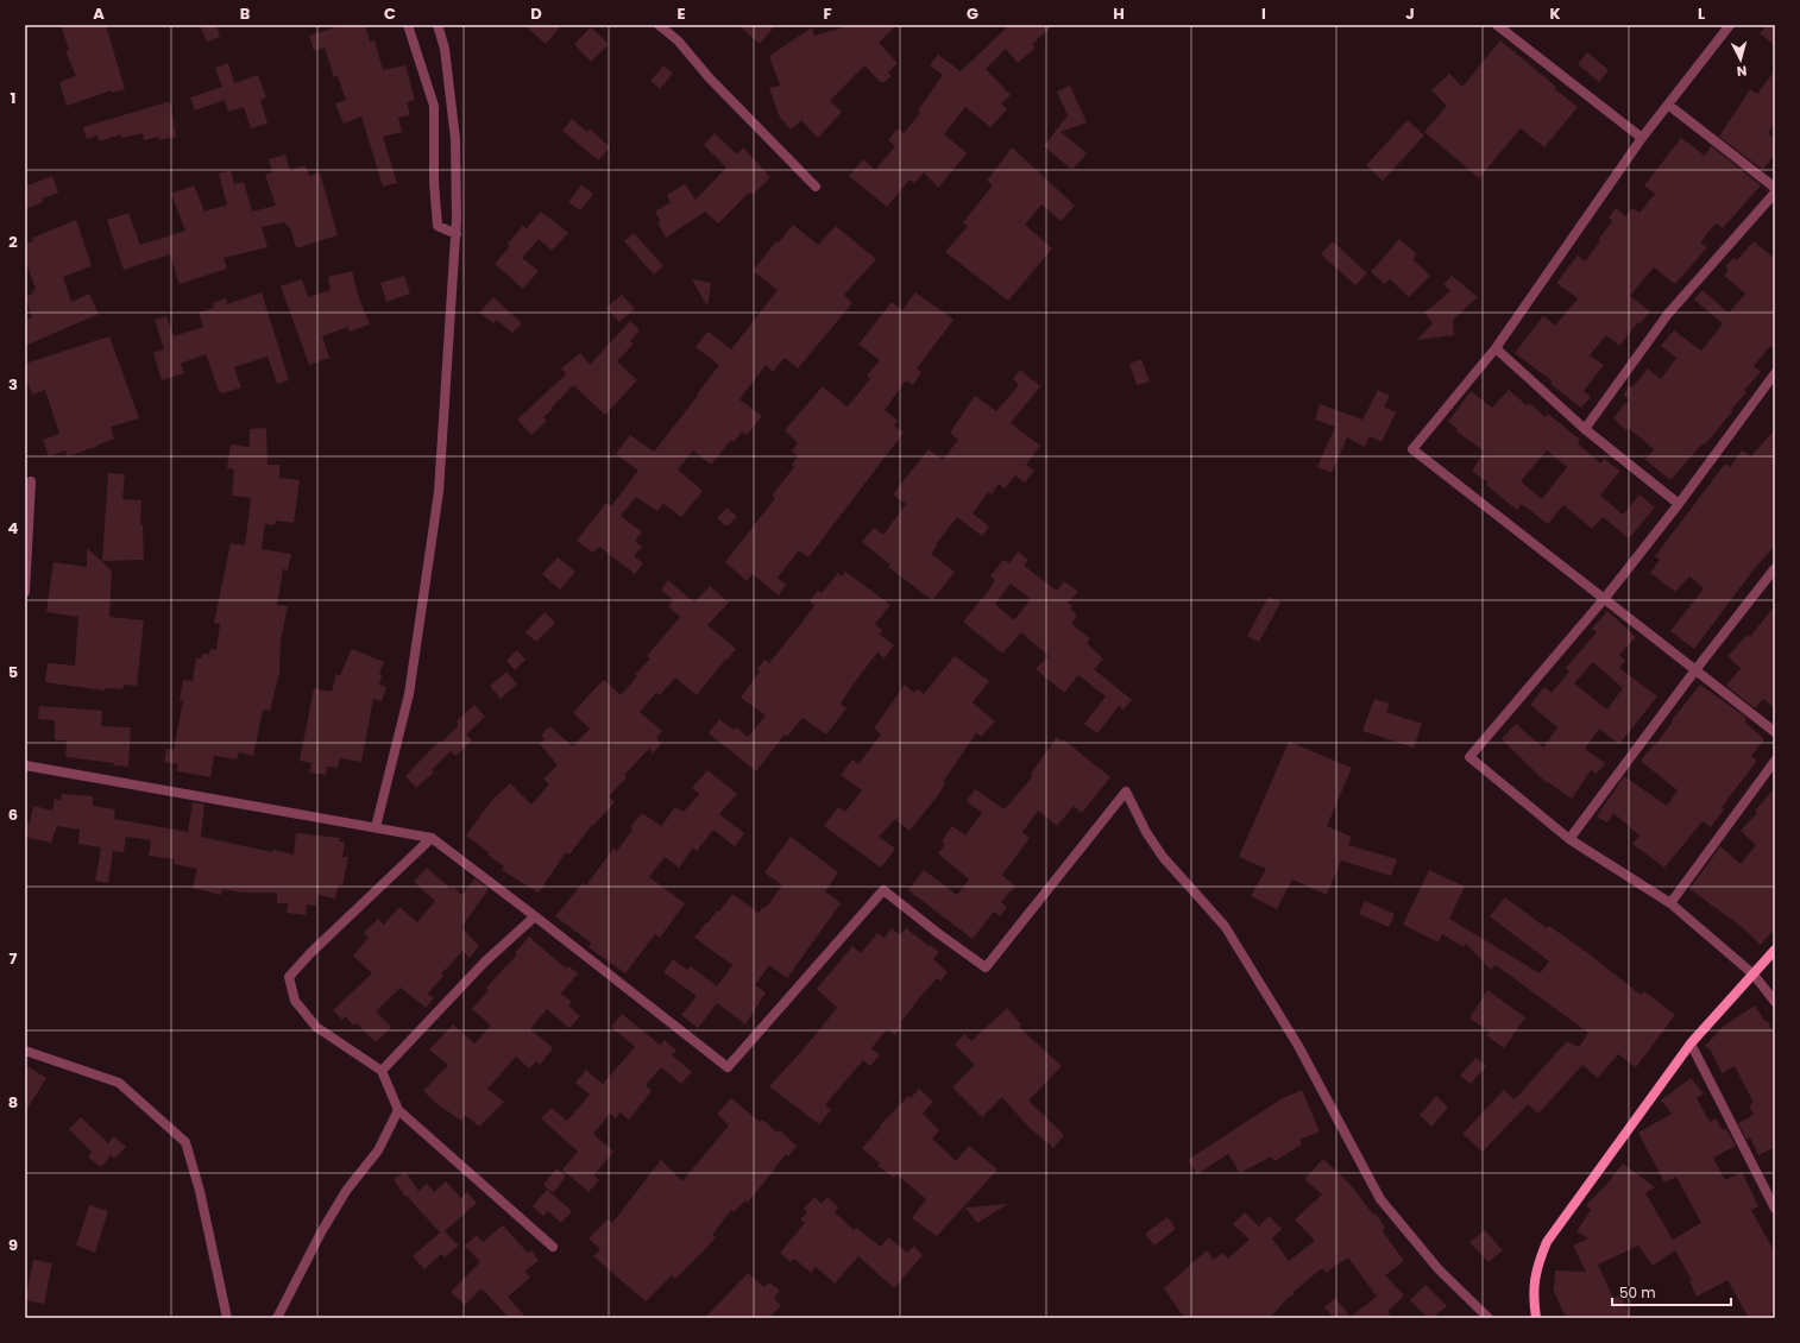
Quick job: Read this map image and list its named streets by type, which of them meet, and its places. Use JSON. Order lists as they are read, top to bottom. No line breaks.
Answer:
{"scale_bar":"50 m","north":"bottom","grid":{"columns":["A","B","C","D","E","F","G","H","I","J","K","L"],"rows":["1","2","3","4","5","6","7","8","9"]}}
